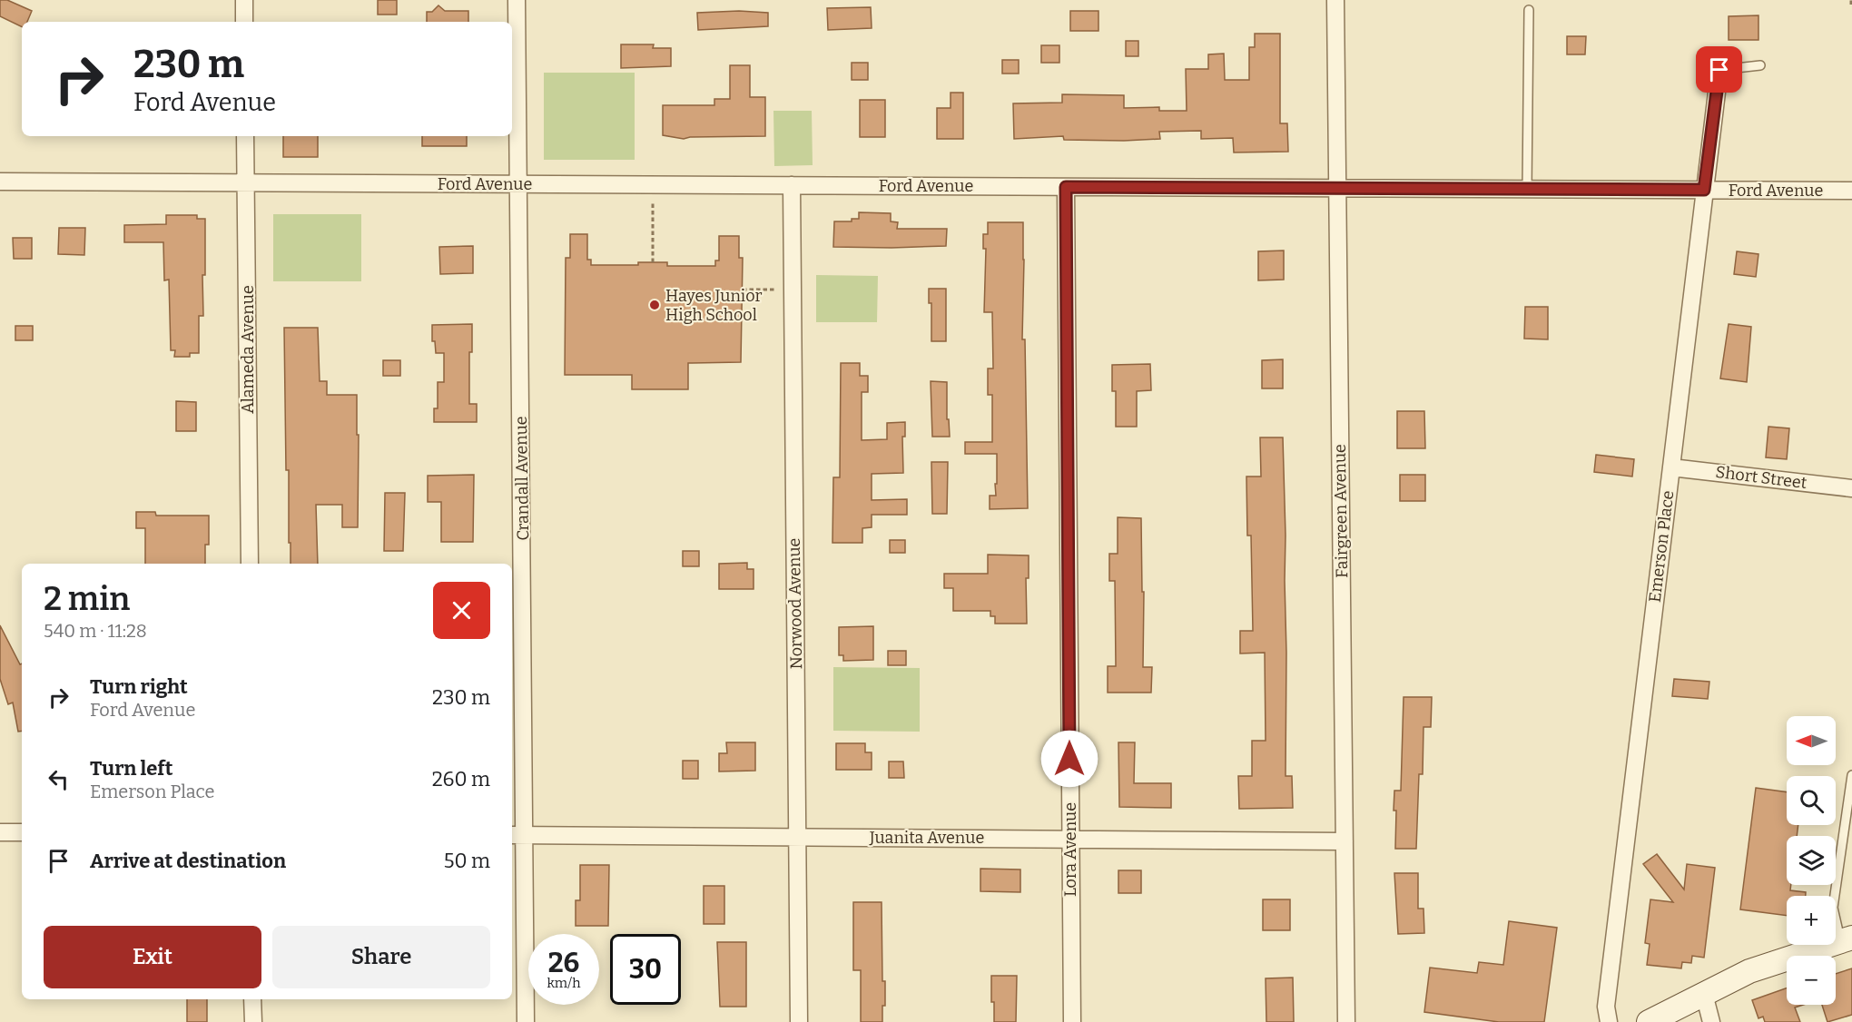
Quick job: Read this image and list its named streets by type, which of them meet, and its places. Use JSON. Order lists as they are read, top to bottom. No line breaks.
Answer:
{"streets":{"street":["Ford Avenue","Alameda Avenue","Short Street","Crandall Avenue","Fairgreen Avenue","Emerson Place","Norwood Avenue","Juanita Avenue","Lora Avenue"]},"crossings":[["Ford Avenue","Alameda Avenue"],["Ford Avenue","Crandall Avenue"],["Ford Avenue","Fairgreen Avenue"],["Ford Avenue","Emerson Place"],["Ford Avenue","Norwood Avenue"],["Ford Avenue","Lora Avenue"],["Short Street","Emerson Place"],["Crandall Avenue","Juanita Avenue"],["Fairgreen Avenue","Juanita Avenue"],["Norwood Avenue","Juanita Avenue"],["Juanita Avenue","Lora Avenue"]],"places":["Hayes Junior High School"],"north":"left","page":{"turn":["230 m","Ford Avenue"],"heading":["2 min","540 m · 11:28"],"list":[{"name":"Turn right","note":"Ford Avenue","value":"230 m"},{"name":"Turn left","note":"Emerson Place","value":"260 m"},{"name":"Arrive at destination","value":"50 m"}],"map_buttons":["+","−"],"buttons":["Exit","Share"],"speed":"26 km/h","limit":"30"}}
